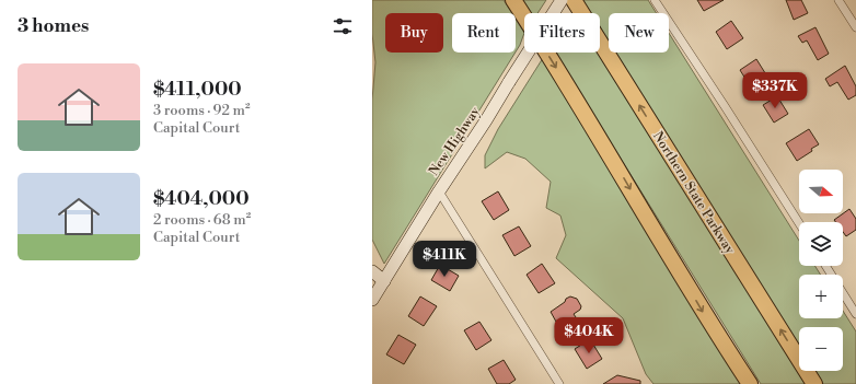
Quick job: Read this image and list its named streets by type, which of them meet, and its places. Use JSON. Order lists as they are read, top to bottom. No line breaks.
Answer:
{"streets":{"highway":["Northern State Parkway"],"street":["New Highway"]},"north":"right","page":{"heading":"3 homes","chip":["Buy","Rent","Filters","New"],"list":[{"name":"$411,000","note":"3 rooms · 92 m² · Capital Court"},{"name":"$404,000","note":"2 rooms · 68 m² · Capital Court"}],"price":["$337K","$411K","$404K"],"map_buttons":["+","−"]}}
